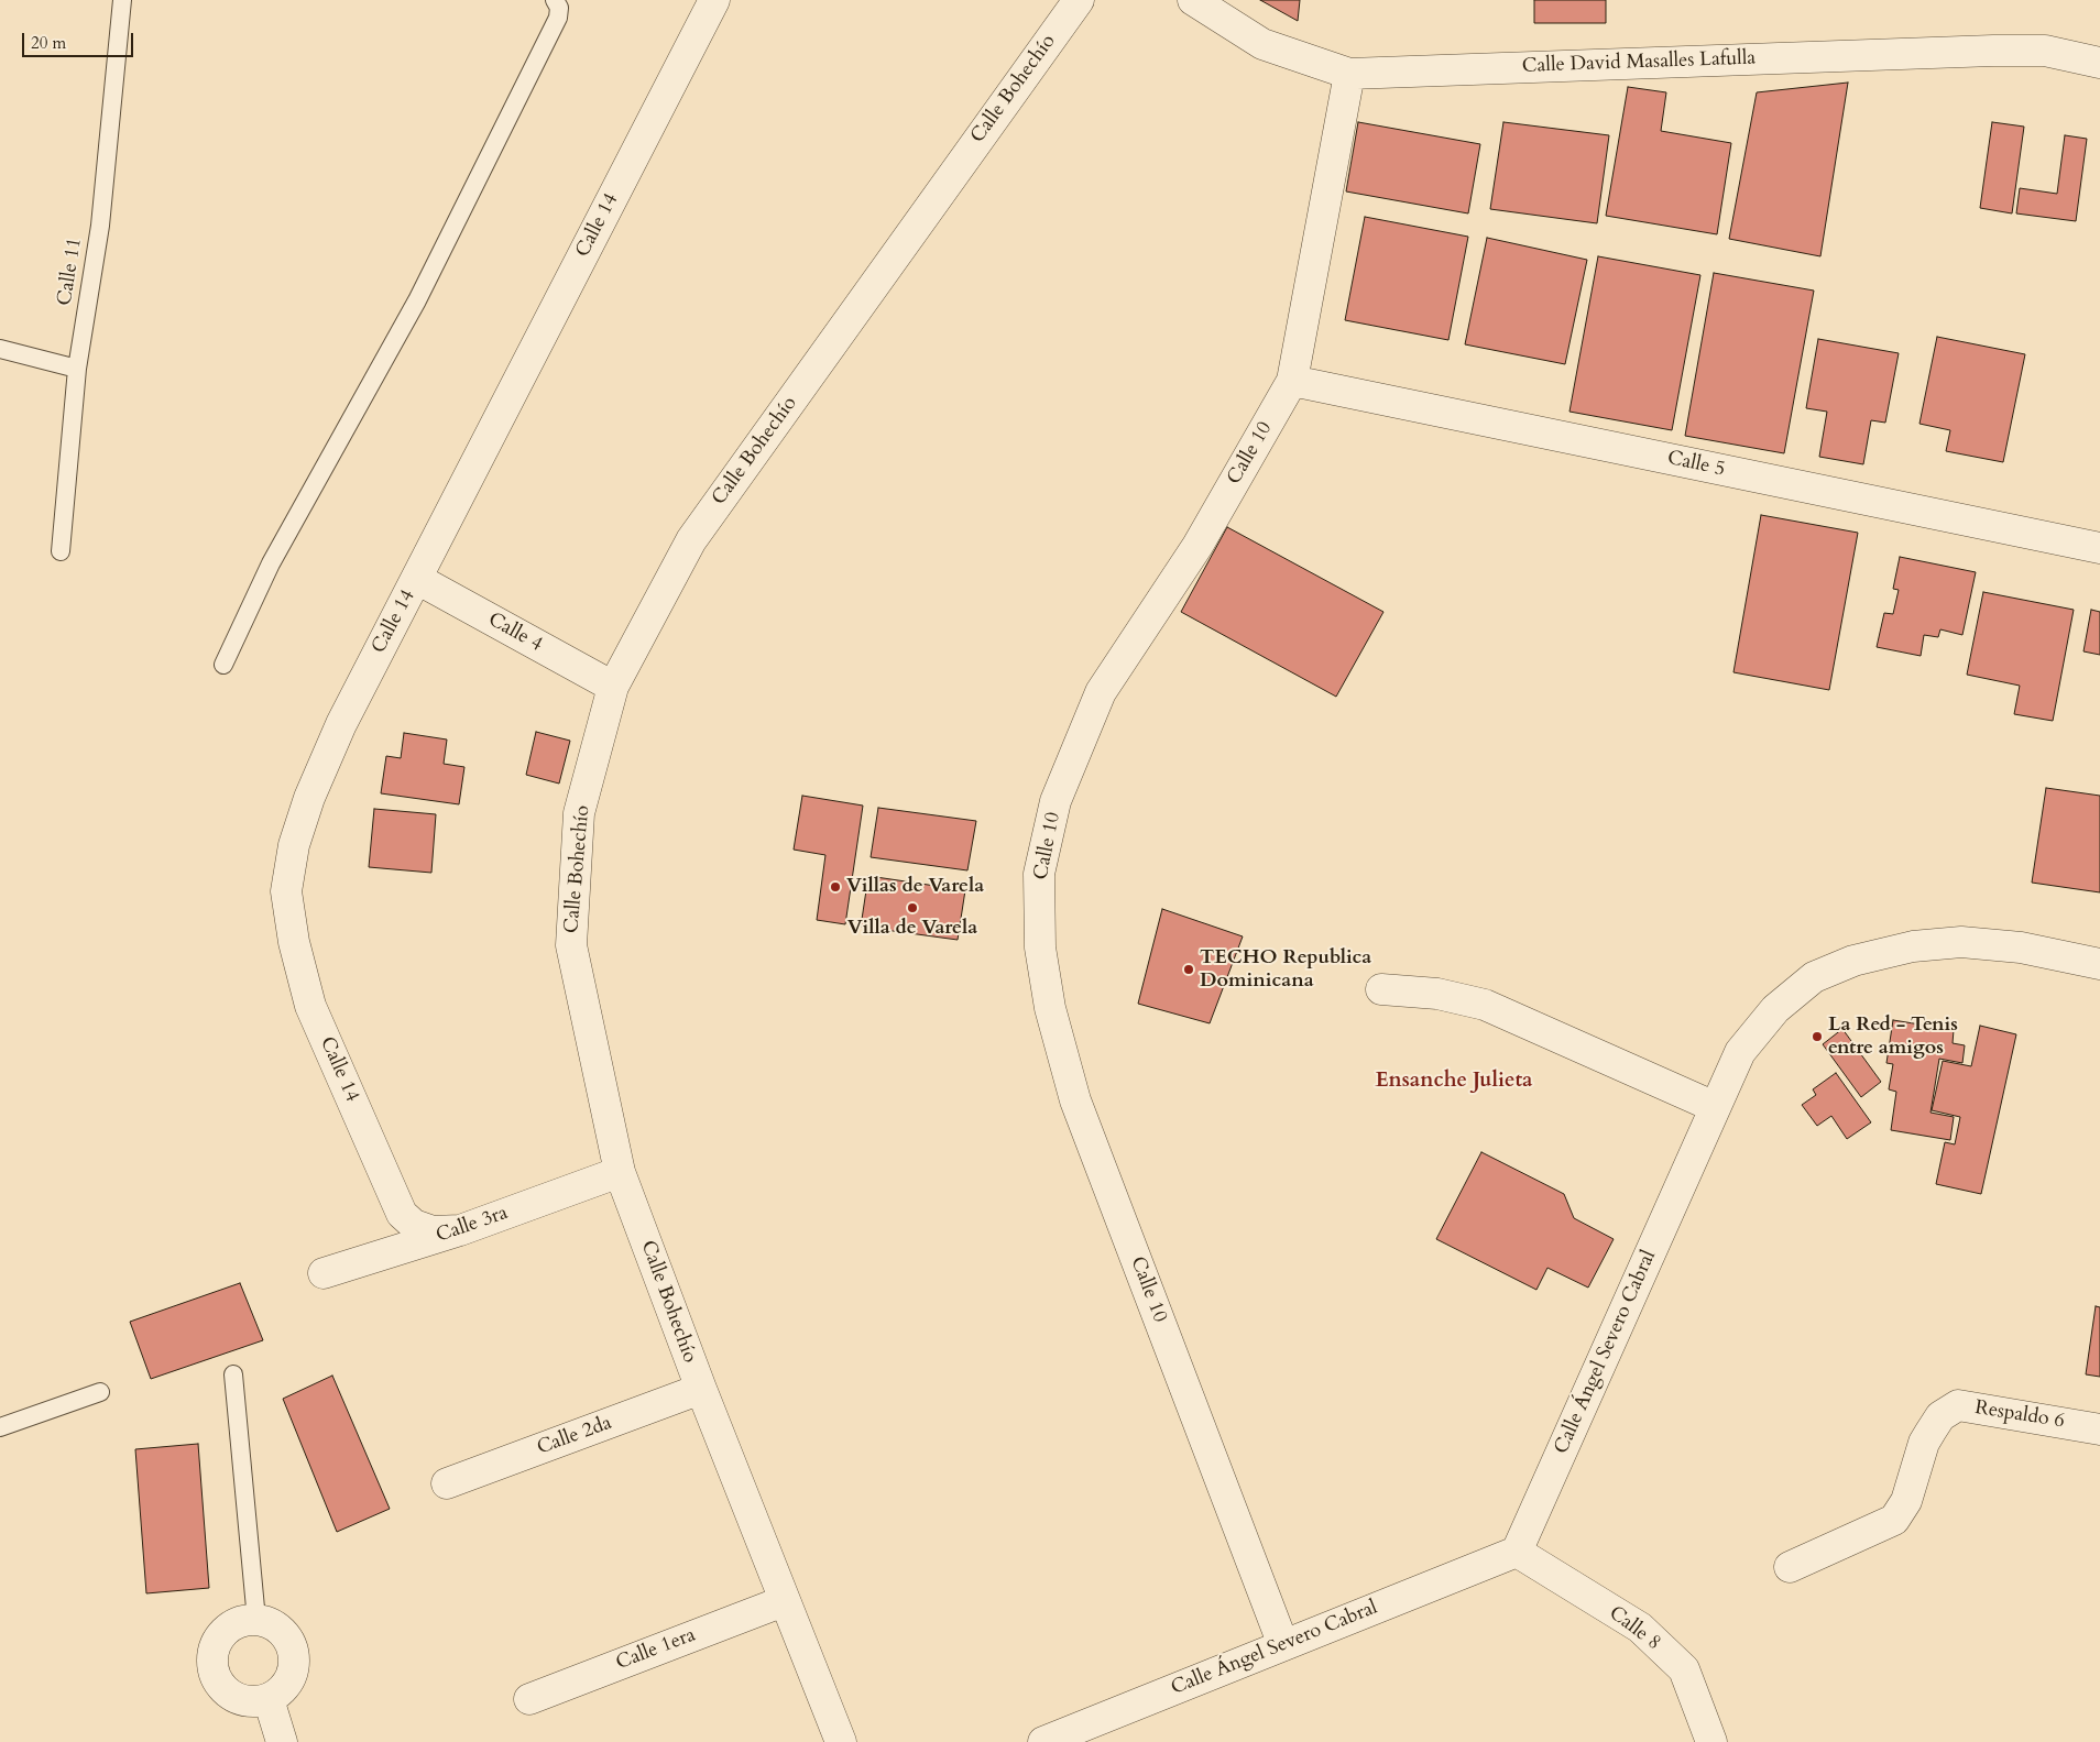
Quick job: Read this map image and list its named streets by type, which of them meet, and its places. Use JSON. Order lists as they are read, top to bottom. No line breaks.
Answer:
{"streets":{"street":["Calle David Masalles Lafulla","Calle Bohechío","Calle 14","Calle 10","Calle 5","Calle 4","Calle 3ra","Calle Ángel Severo Cabral","Respaldo 6","Calle 2da","Calle 8","Calle 1era"],"lane":["Calle 11"]},"crossings":[["Calle David Masalles Lafulla","Calle 10"],["Calle Bohechío","Calle 4"],["Calle Bohechío","Calle 3ra"],["Calle Bohechío","Calle 2da"],["Calle Bohechío","Calle 1era"],["Calle 14","Calle 4"],["Calle 14","Calle 3ra"],["Calle 10","Calle 5"],["Calle 10","Calle Ángel Severo Cabral"],["Calle Ángel Severo Cabral","Calle 8"]],"districts":["Ensanche Julieta"],"places":["Villas de Varela","Villa de Varela","TECHO Republica Dominicana","La Red - Tenis entre amigos"],"scale_bar":"20 m"}
